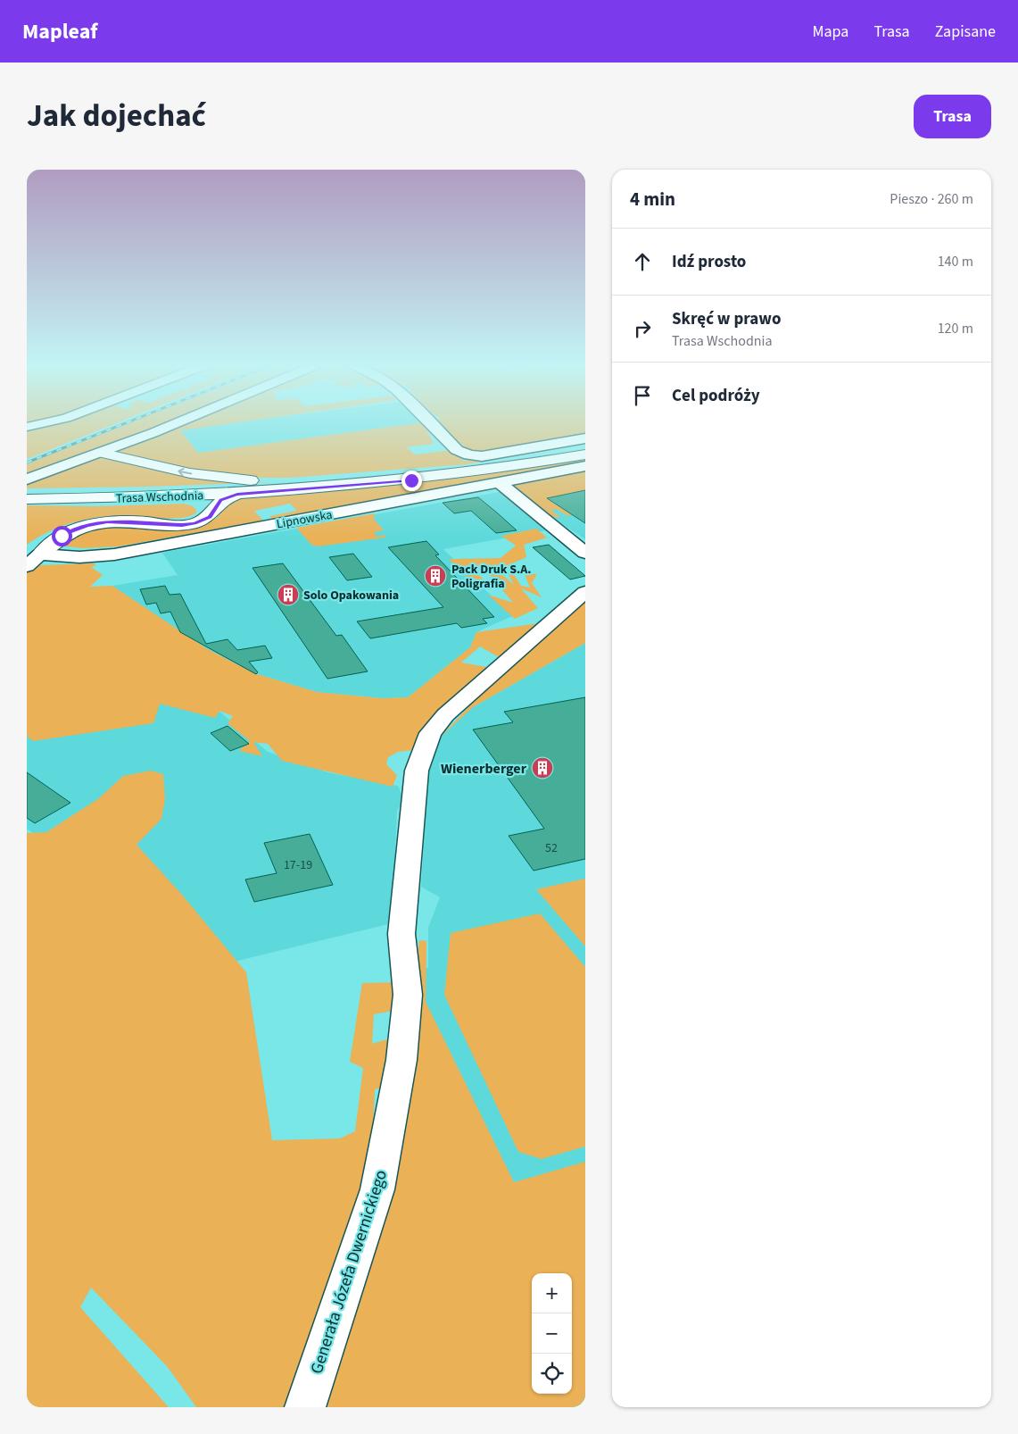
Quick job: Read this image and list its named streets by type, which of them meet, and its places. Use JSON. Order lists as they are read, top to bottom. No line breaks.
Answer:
{"streets":{"main road":["Trasa Wschodnia"],"street":["Lipnowska","Generała Józefa Dwernickiego"]},"places":{"building":["Pack Druk S.A. Poligrafia","Solo Opakowania","Wienerberger"]},"house_numbers":["52","17-19"],"page":{"header":"Mapleaf","nav":["Mapa","Trasa","Zapisane"],"title":"Jak dojechać","buttons":"Trasa","heading":["4 min","Pieszo · 260 m"],"list":[["Idź prosto","140 m"],["Skręć w prawo","Trasa Wschodnia","120 m"],"Cel podróży"],"map_buttons":["+","−"]}}
